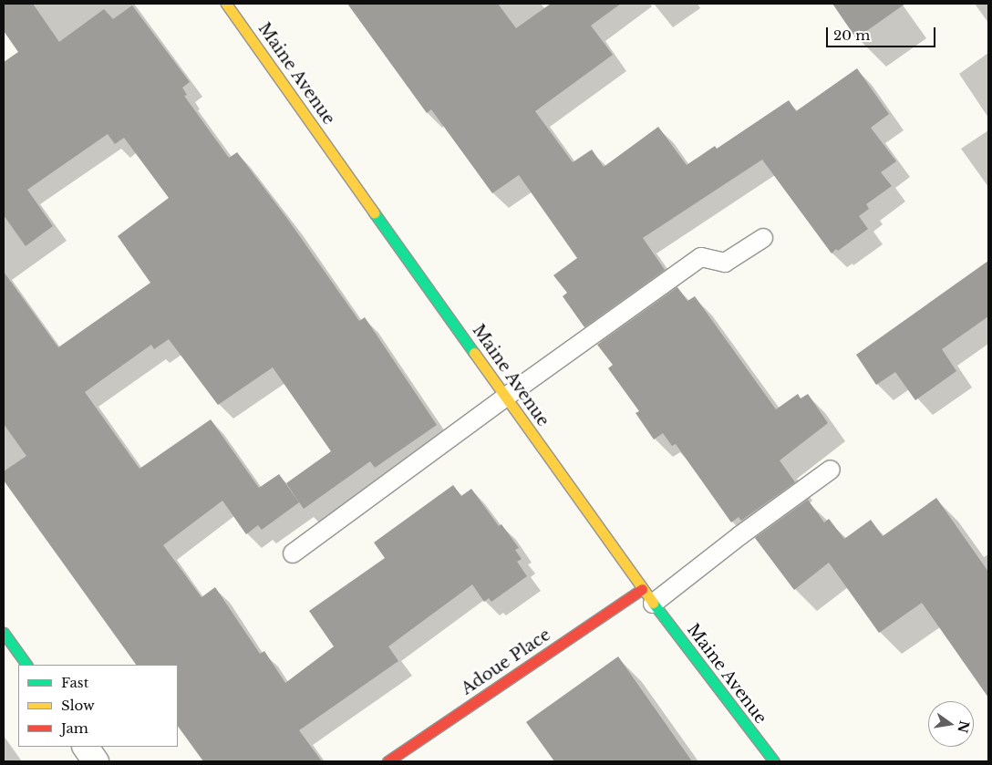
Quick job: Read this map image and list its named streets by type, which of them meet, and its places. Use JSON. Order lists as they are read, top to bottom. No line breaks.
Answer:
{"streets":{"street":["Maine Avenue","Adoue Place"]},"crossings":[["Maine Avenue","Adoue Place"]],"legend":["Fast","Slow","Jam"],"scale_bar":"20 m","north":"right"}
